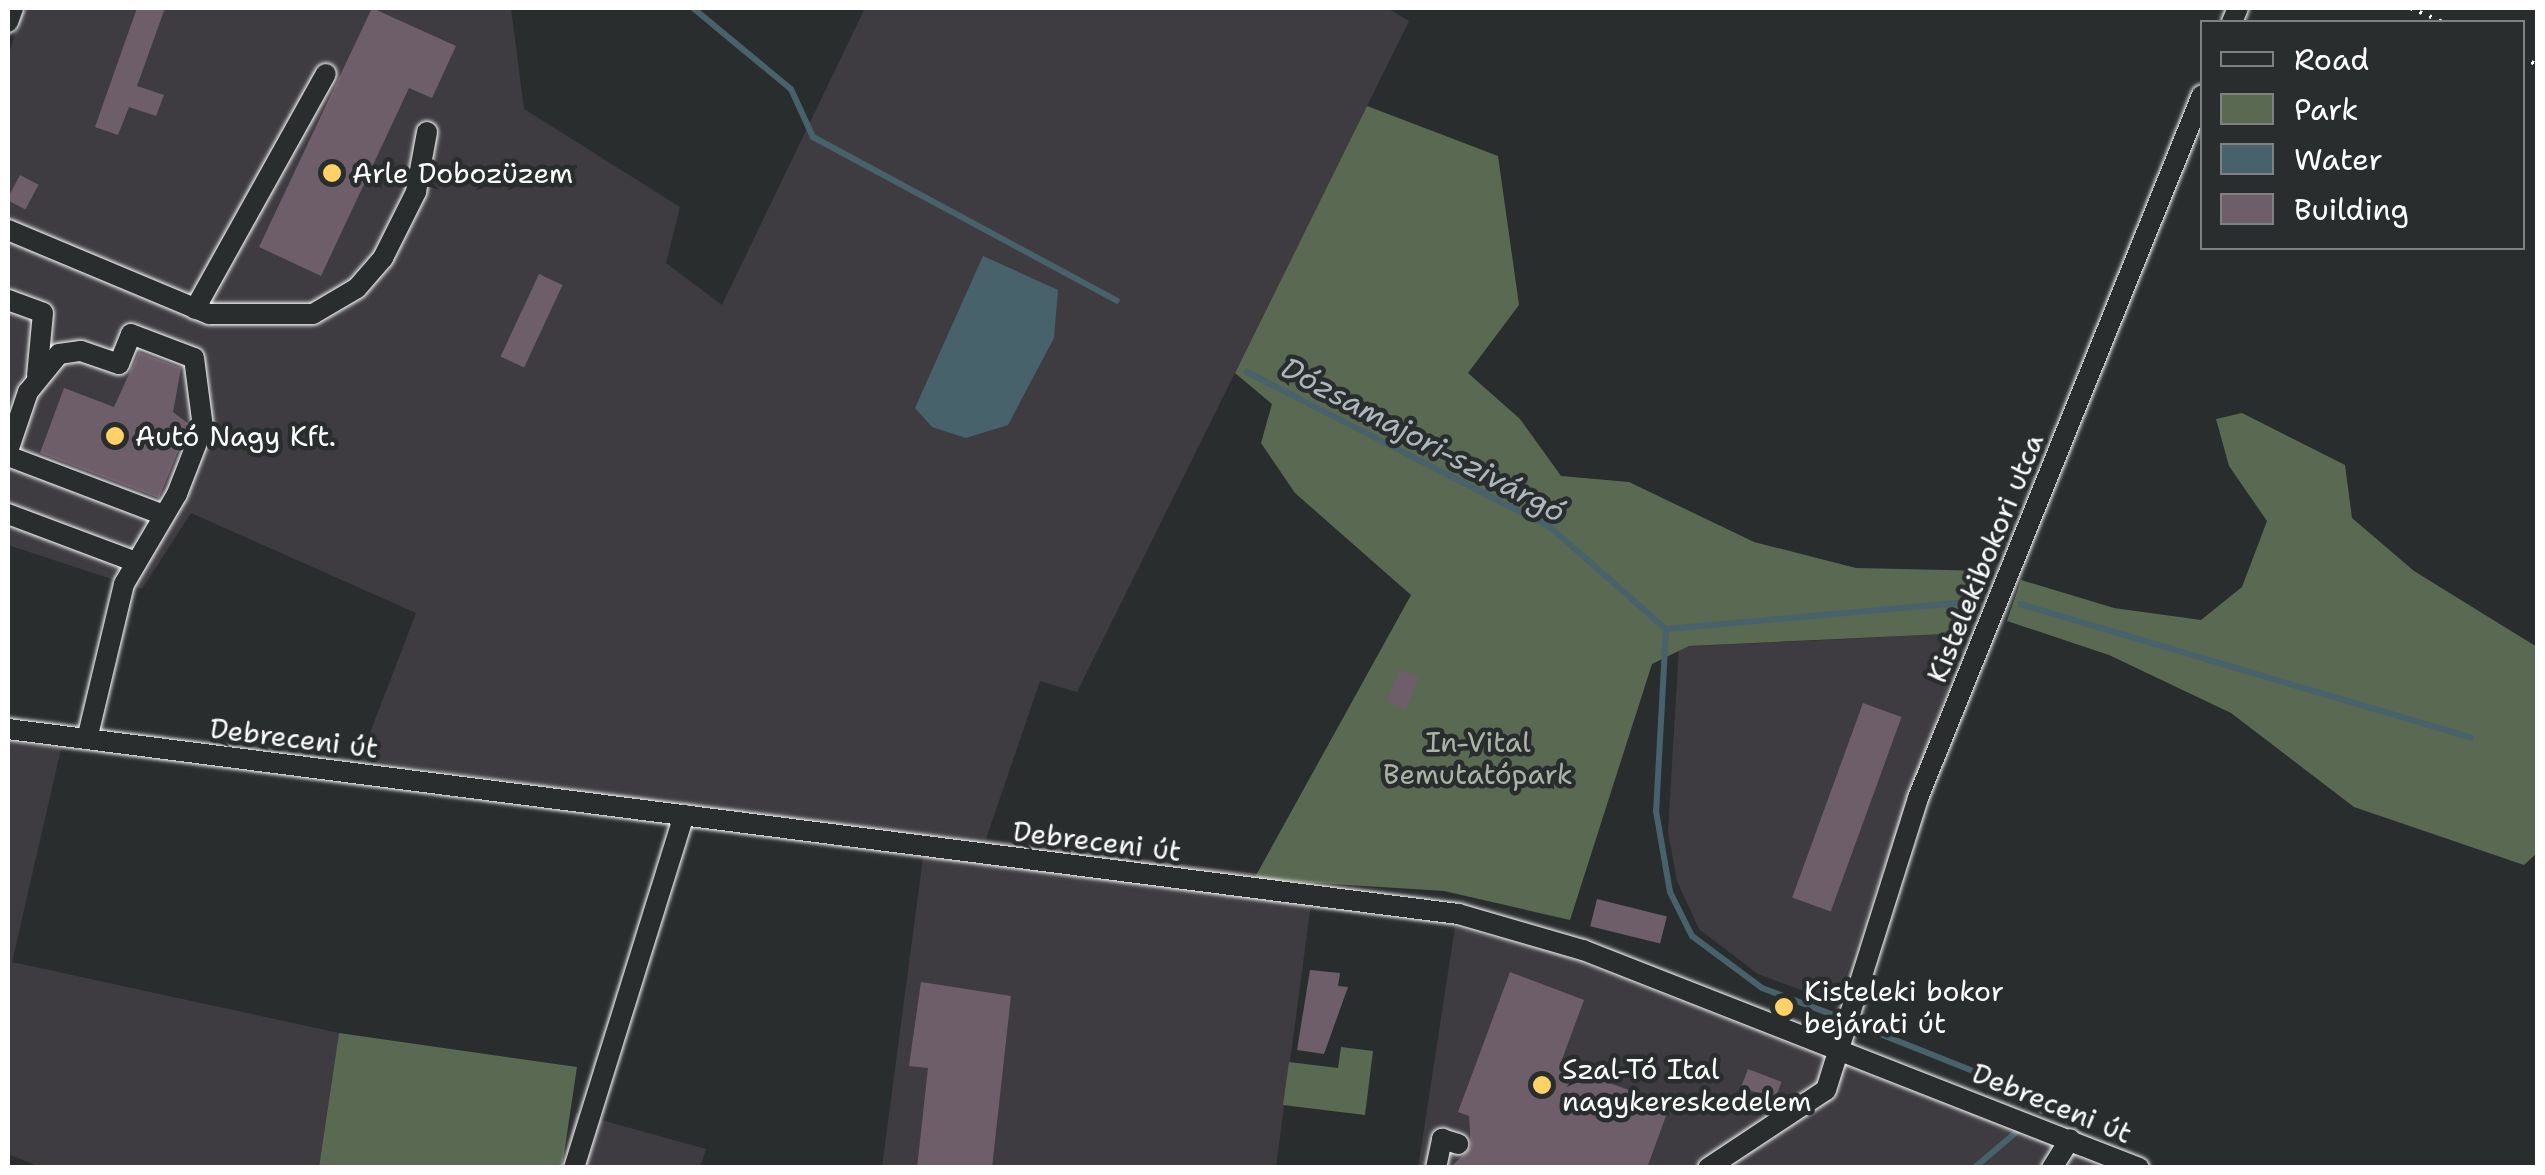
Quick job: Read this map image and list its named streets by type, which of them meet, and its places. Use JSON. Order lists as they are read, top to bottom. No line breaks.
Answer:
{"streets":{"street":["Kistelekibokori utca","Debreceni út"]},"crossings":[["Kistelekibokori utca","Debreceni út"]],"water":["Dózsamajori-szivárgó"],"parks":["In-Vital Bemutatópark"],"places":["Arle Dobozüzem","Autó Nagy Kft.","Kisteleki bokor bejárati út","Szal-Tó Ital nagykereskedelem"],"legend":["Road","Park","Water","Building"]}
